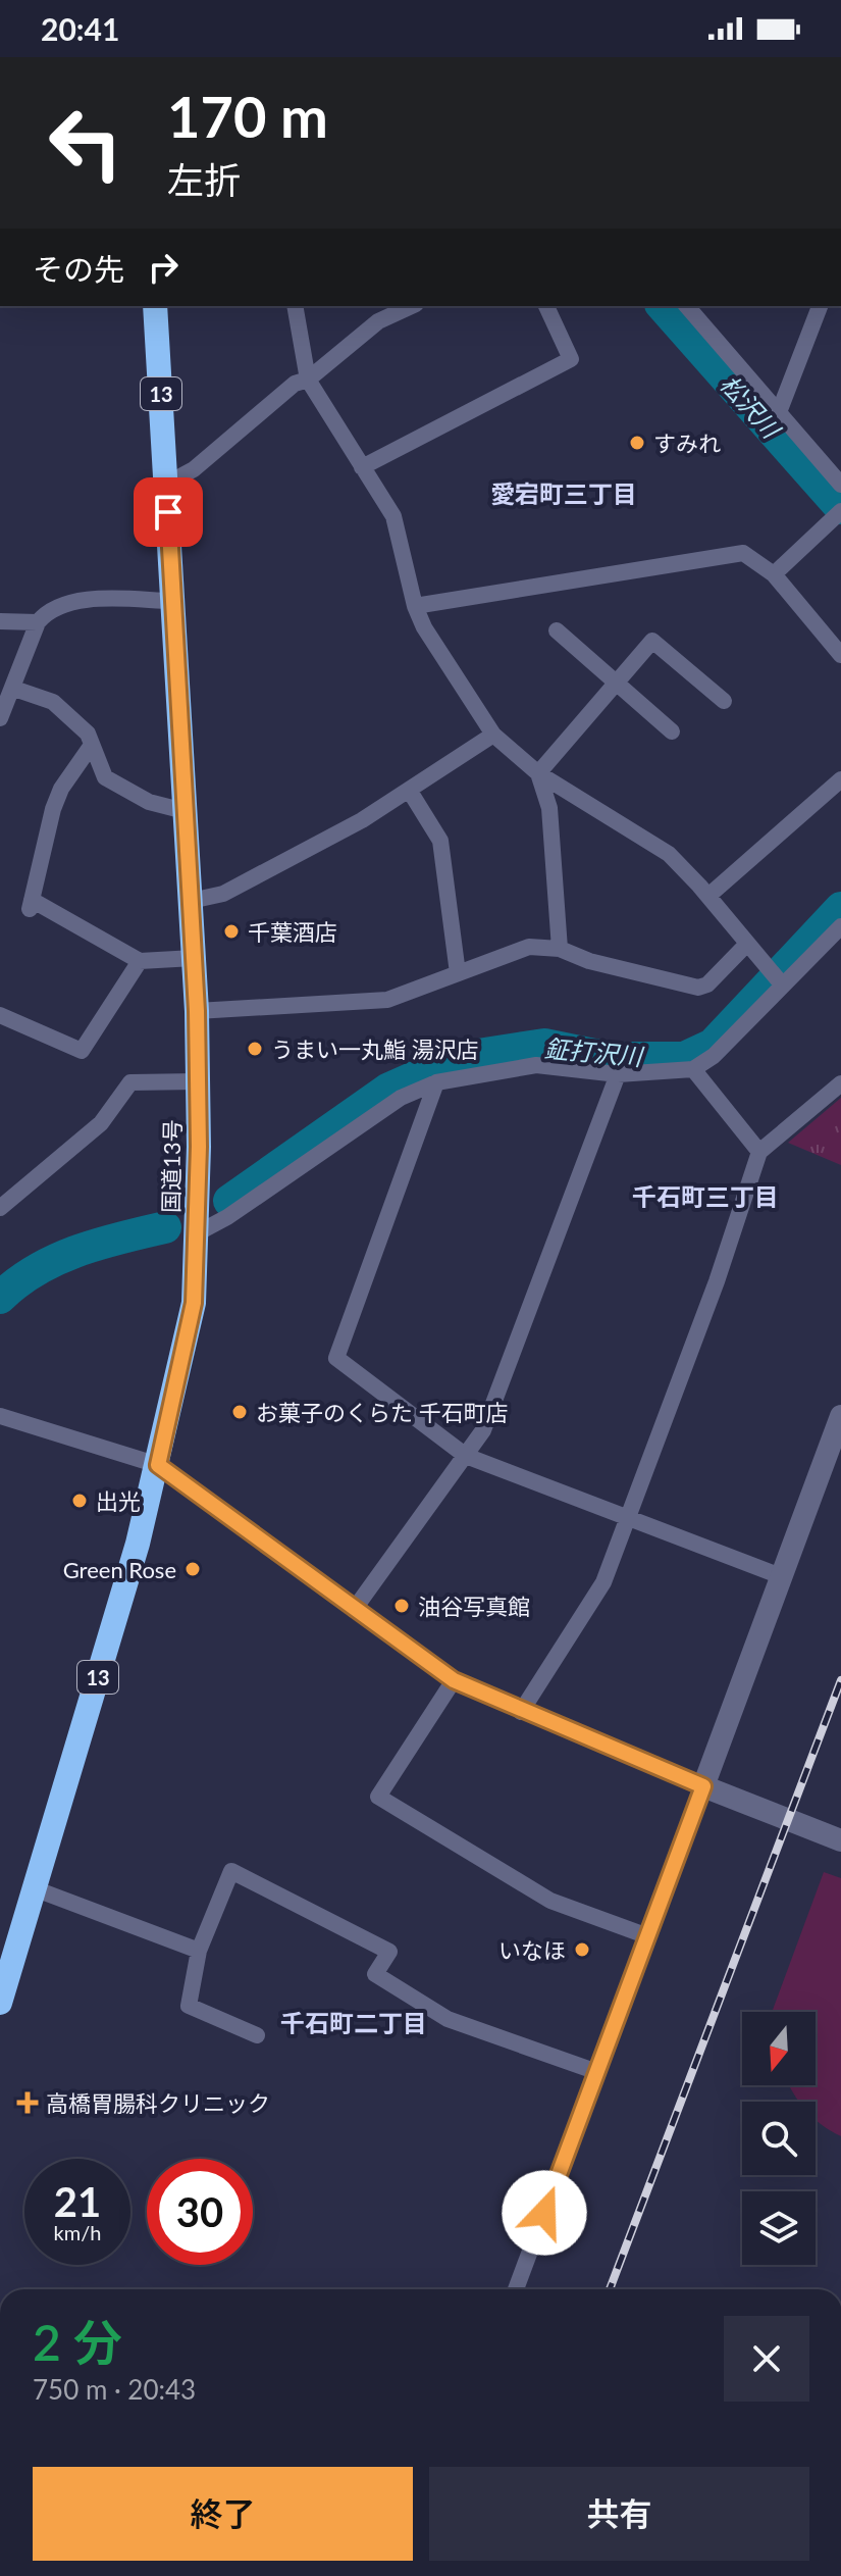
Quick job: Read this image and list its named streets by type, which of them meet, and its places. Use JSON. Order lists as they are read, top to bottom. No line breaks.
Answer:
{"streets":{"highway":["13","国道13号"]},"districts":["愛宕町三丁目","千石町三丁目","千石町二丁目"],"water":["松沢川","鉦打沢川"],"places":{"other":["すみれ","千葉酒店","うまい一丸鮨 湯沢店","お菓子のくらた 千石町店","出光","Green Rose","油谷写真館","いなほ"],"health":["高橋胃腸科クリニック"]},"north":"bottom","page":{"status":"20:41","turn":["170 m","左折"],"then":"その先","speed":"21 km/h","limit":"30","heading":["2 分","750 m · 20:43"],"buttons":["終了","共有"]}}
